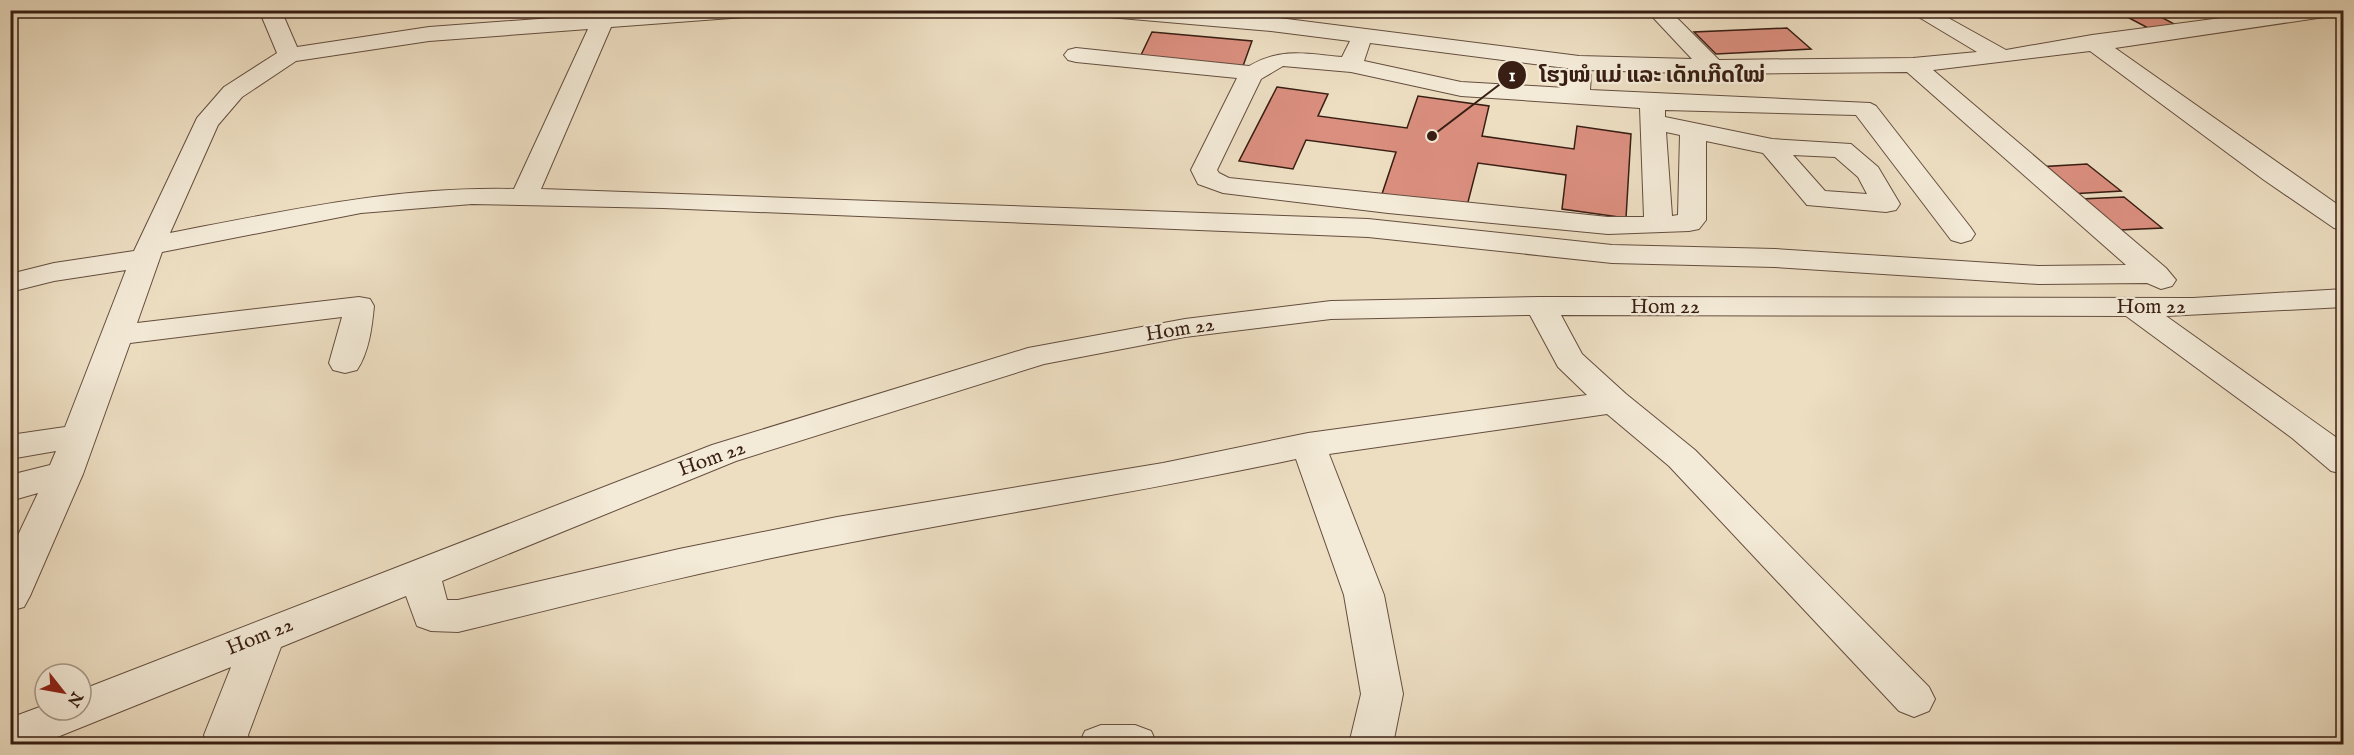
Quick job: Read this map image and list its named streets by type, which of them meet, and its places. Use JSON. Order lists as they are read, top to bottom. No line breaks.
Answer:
{"streets":{"street":["Hom 22"]},"places":["ໂຮງໝໍ ແມ່ ແລະ ເດັກເກີດໃໝ່"],"north":"bottom right"}
